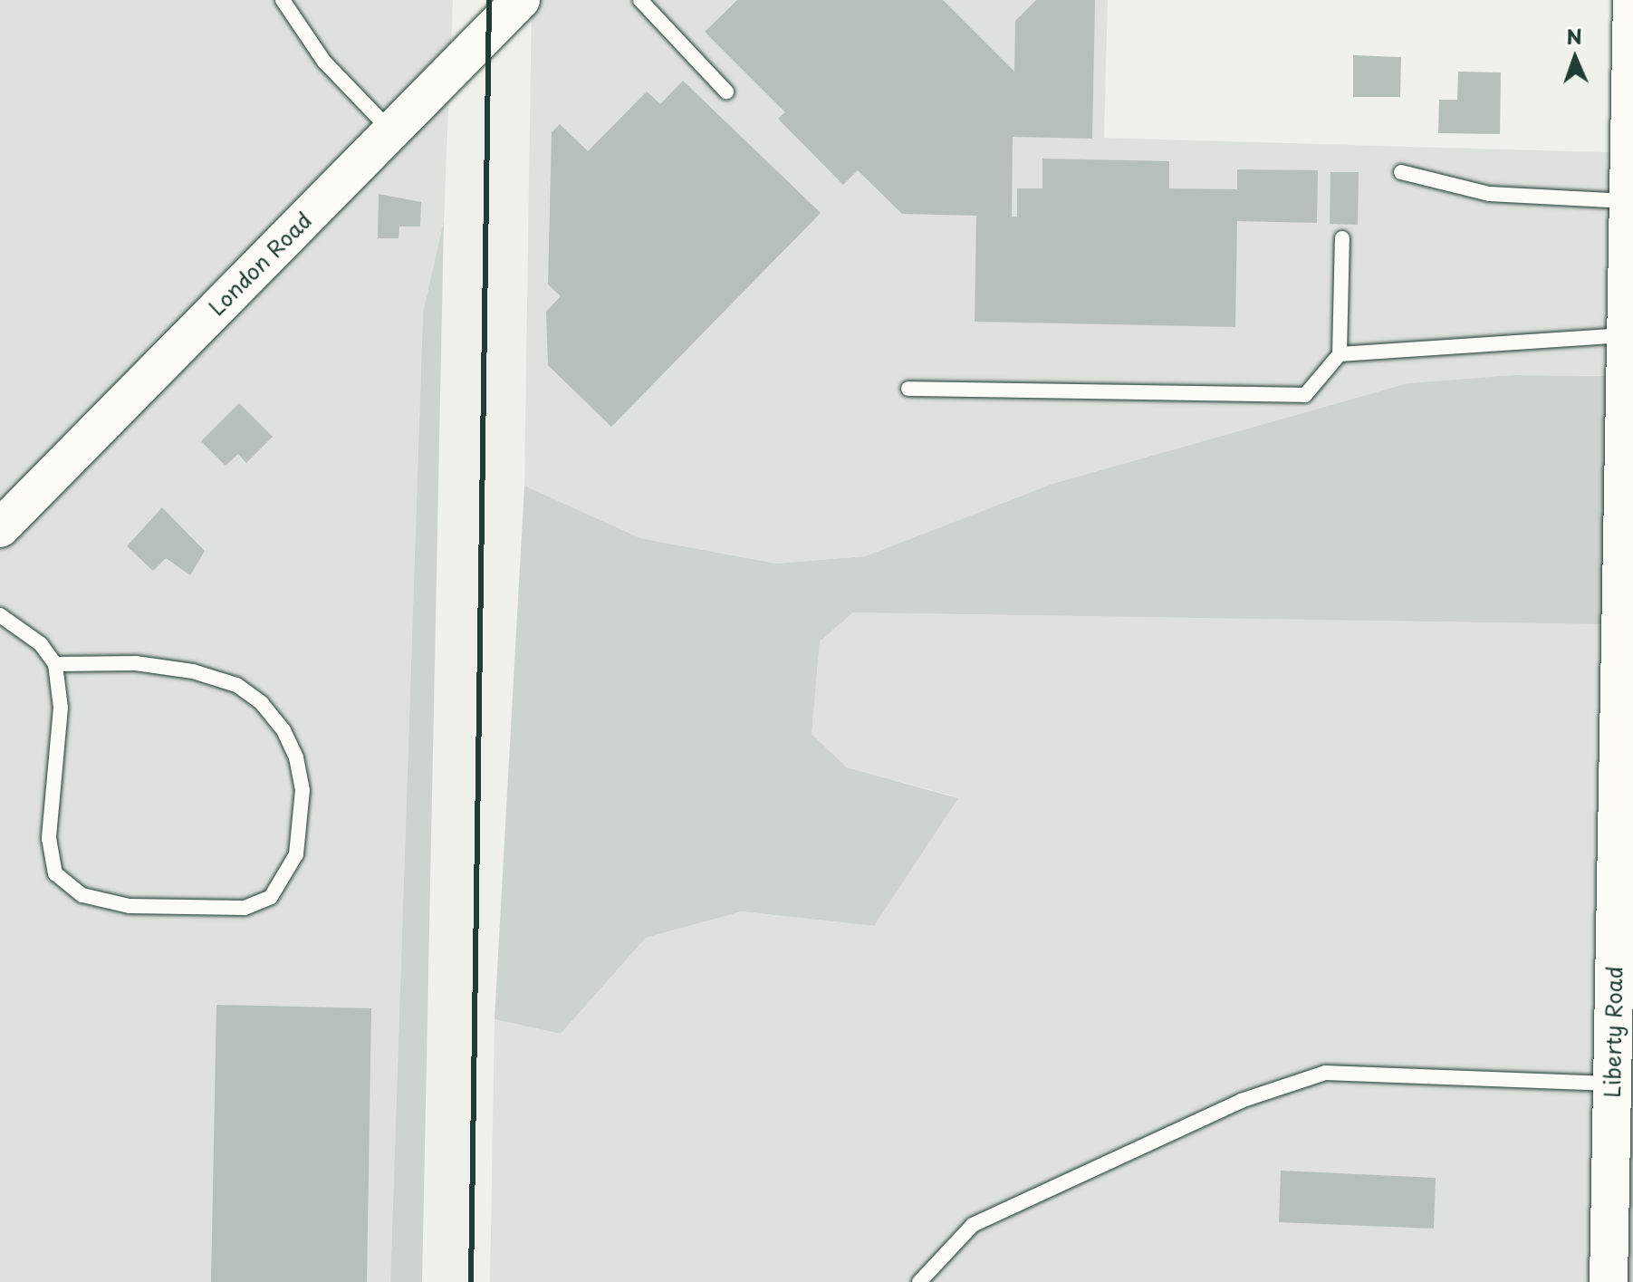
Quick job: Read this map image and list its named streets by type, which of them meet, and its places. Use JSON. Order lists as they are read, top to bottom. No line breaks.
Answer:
{"streets":{"street":["London Road","Liberty Road"]},"north":"top"}
